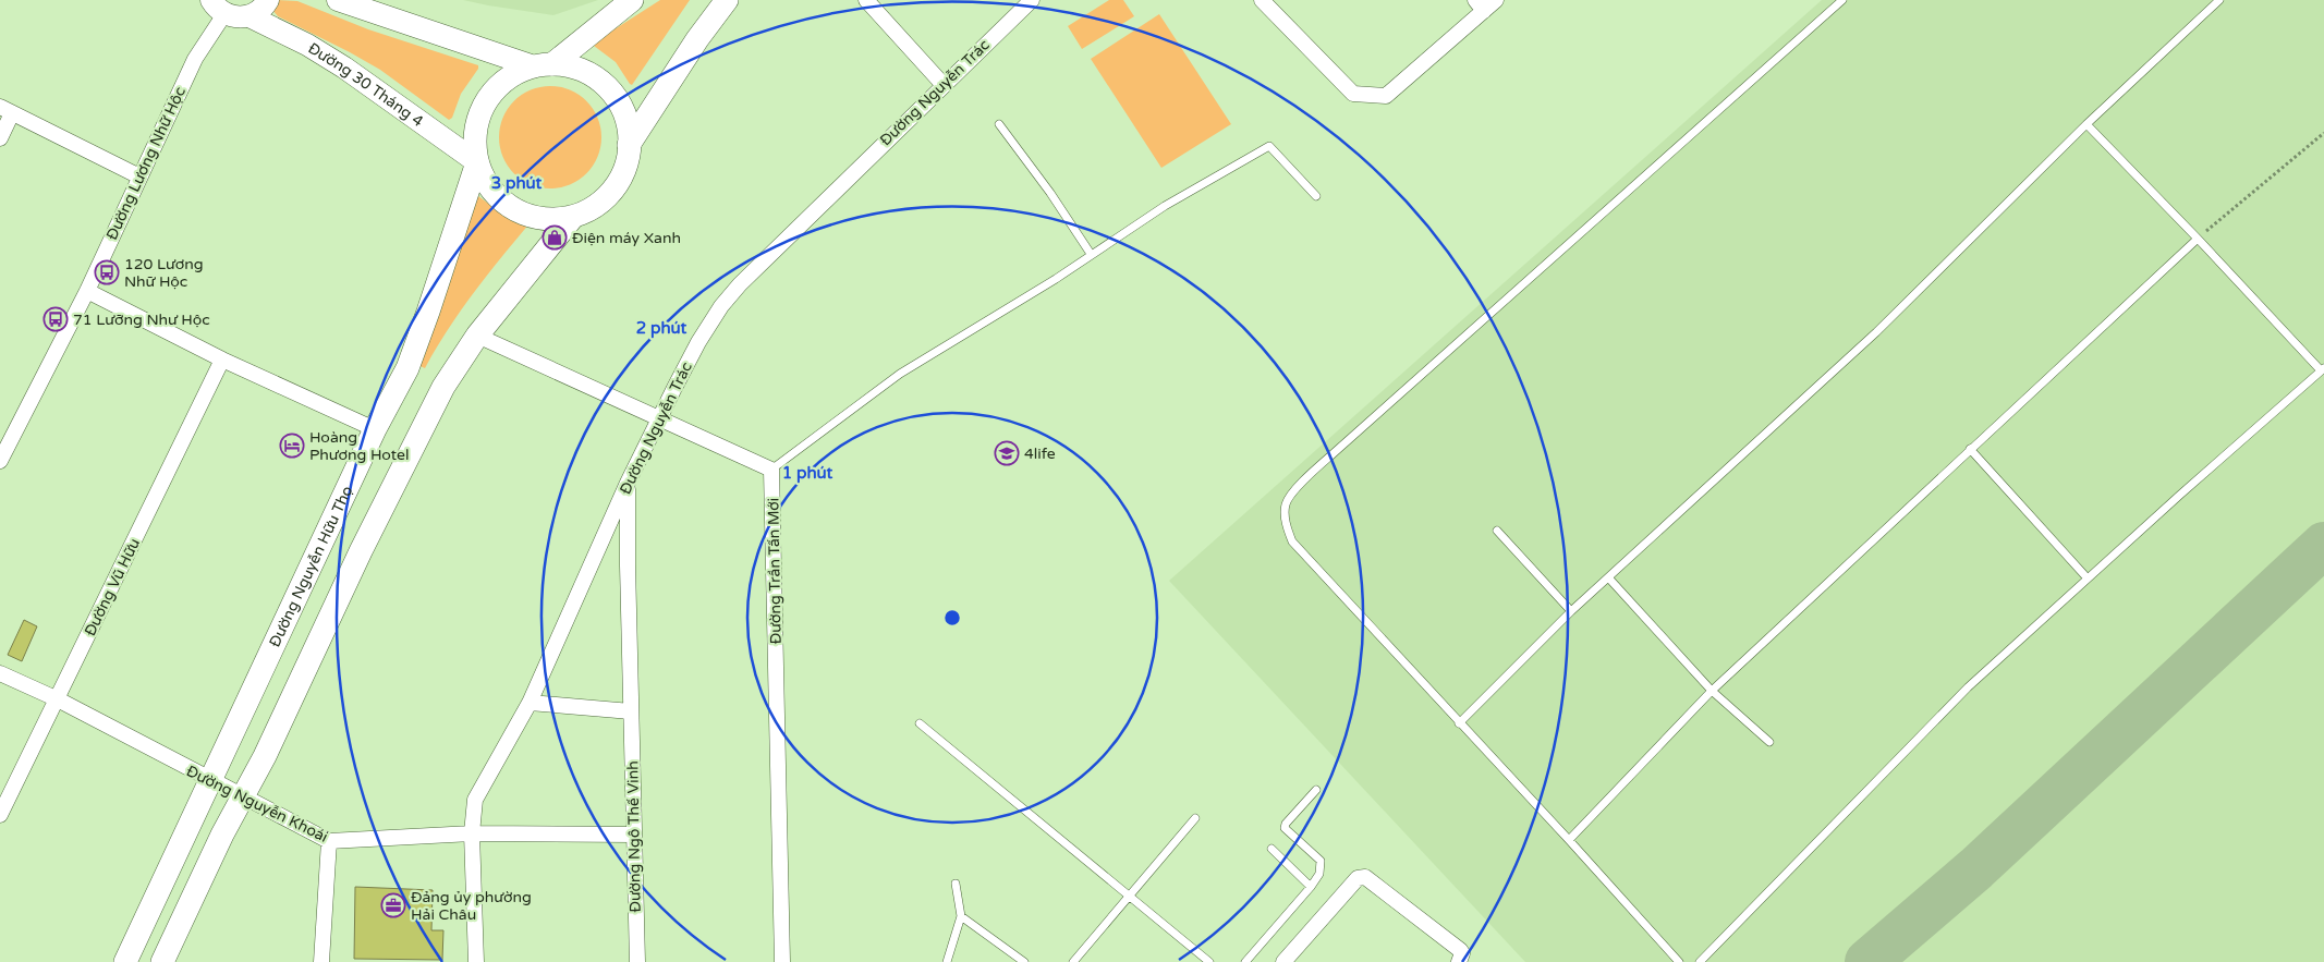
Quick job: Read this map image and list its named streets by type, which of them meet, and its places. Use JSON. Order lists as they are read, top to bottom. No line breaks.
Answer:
{"streets":{"main road":["Đường Nguyễn Hữu Thọ"],"street":["Đường 30 Tháng 4","Đường Nguyễn Trác","Đường Lương Nhữ Hộc","Đường Trần Tấn Mới","Đường Vũ Hữu","Đường Nguyễn Khoái","Đường Ngô Thế Vinh"]},"crossings":[["Đường 30 Tháng 4","Đường Nguyễn Hữu Thọ"],["Đường Nguyễn Trác","Đường Nguyễn Khoái"],["Đường Nguyễn Trác","Đường Ngô Thế Vinh"],["Đường Nguyễn Hữu Thọ","Đường Nguyễn Khoái"],["Đường Vũ Hữu","Đường Nguyễn Khoái"],["Đường Nguyễn Khoái","Đường Ngô Thế Vinh"]],"places":{"shop":["Điện máy Xanh"],"bus stop":["120 Lương Nhữ Hộc","71 Lưỡng Như Hộc"],"hotel":["Hoàng Phương Hotel"],"school or university":["4life"],"office":["Đảng ủy phường Hải Châu"]},"rings":["3 phút","2 phút","1 phút"]}
